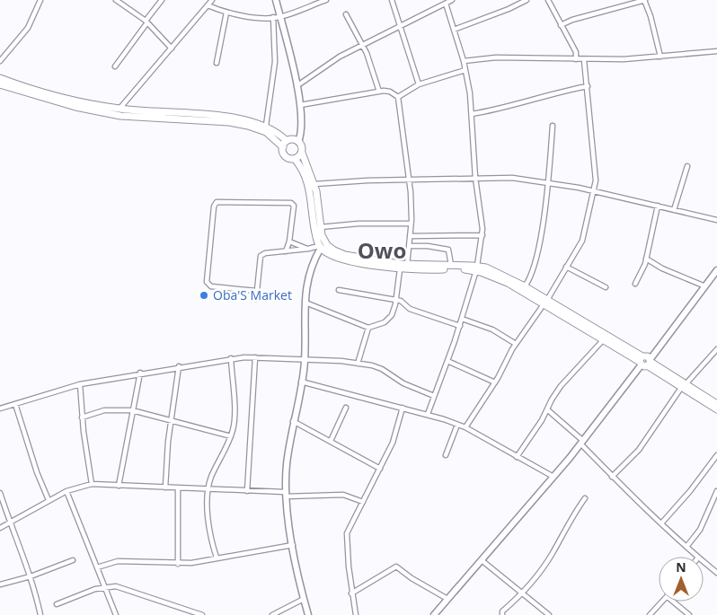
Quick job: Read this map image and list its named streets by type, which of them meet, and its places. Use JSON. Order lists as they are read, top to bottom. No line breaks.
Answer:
{"districts":["Owo"],"places":["Oba'S Market"],"north":"top"}
